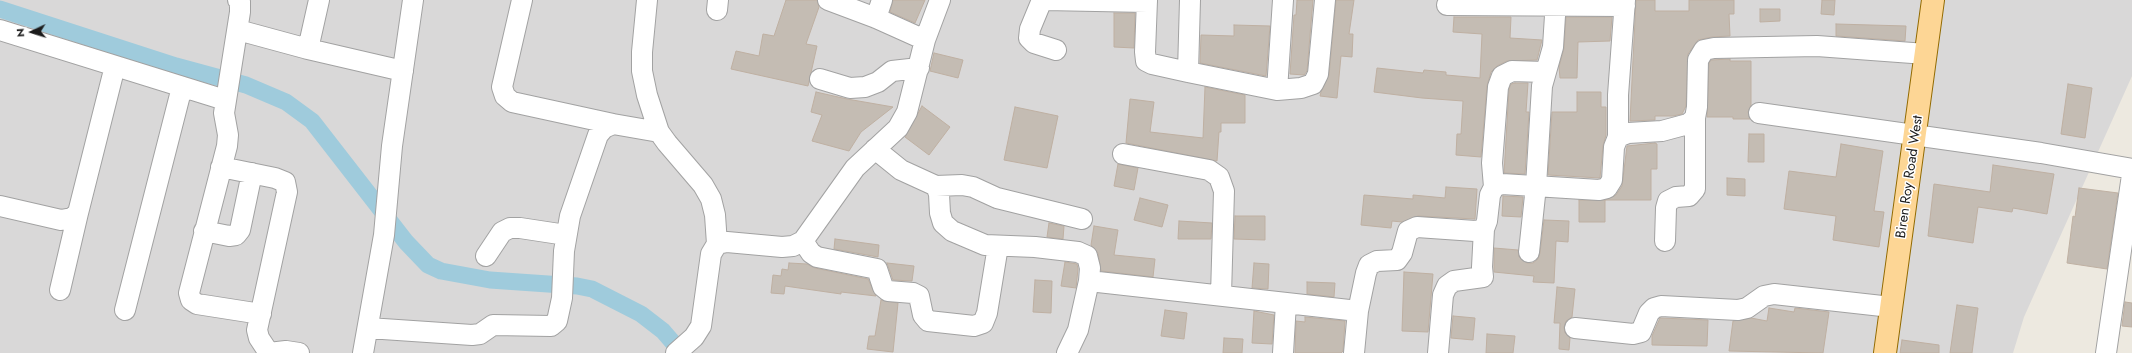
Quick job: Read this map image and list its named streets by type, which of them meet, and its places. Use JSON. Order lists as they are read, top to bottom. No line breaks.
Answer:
{"streets":{"main road":["Biren Roy Road West"]},"north":"left"}
